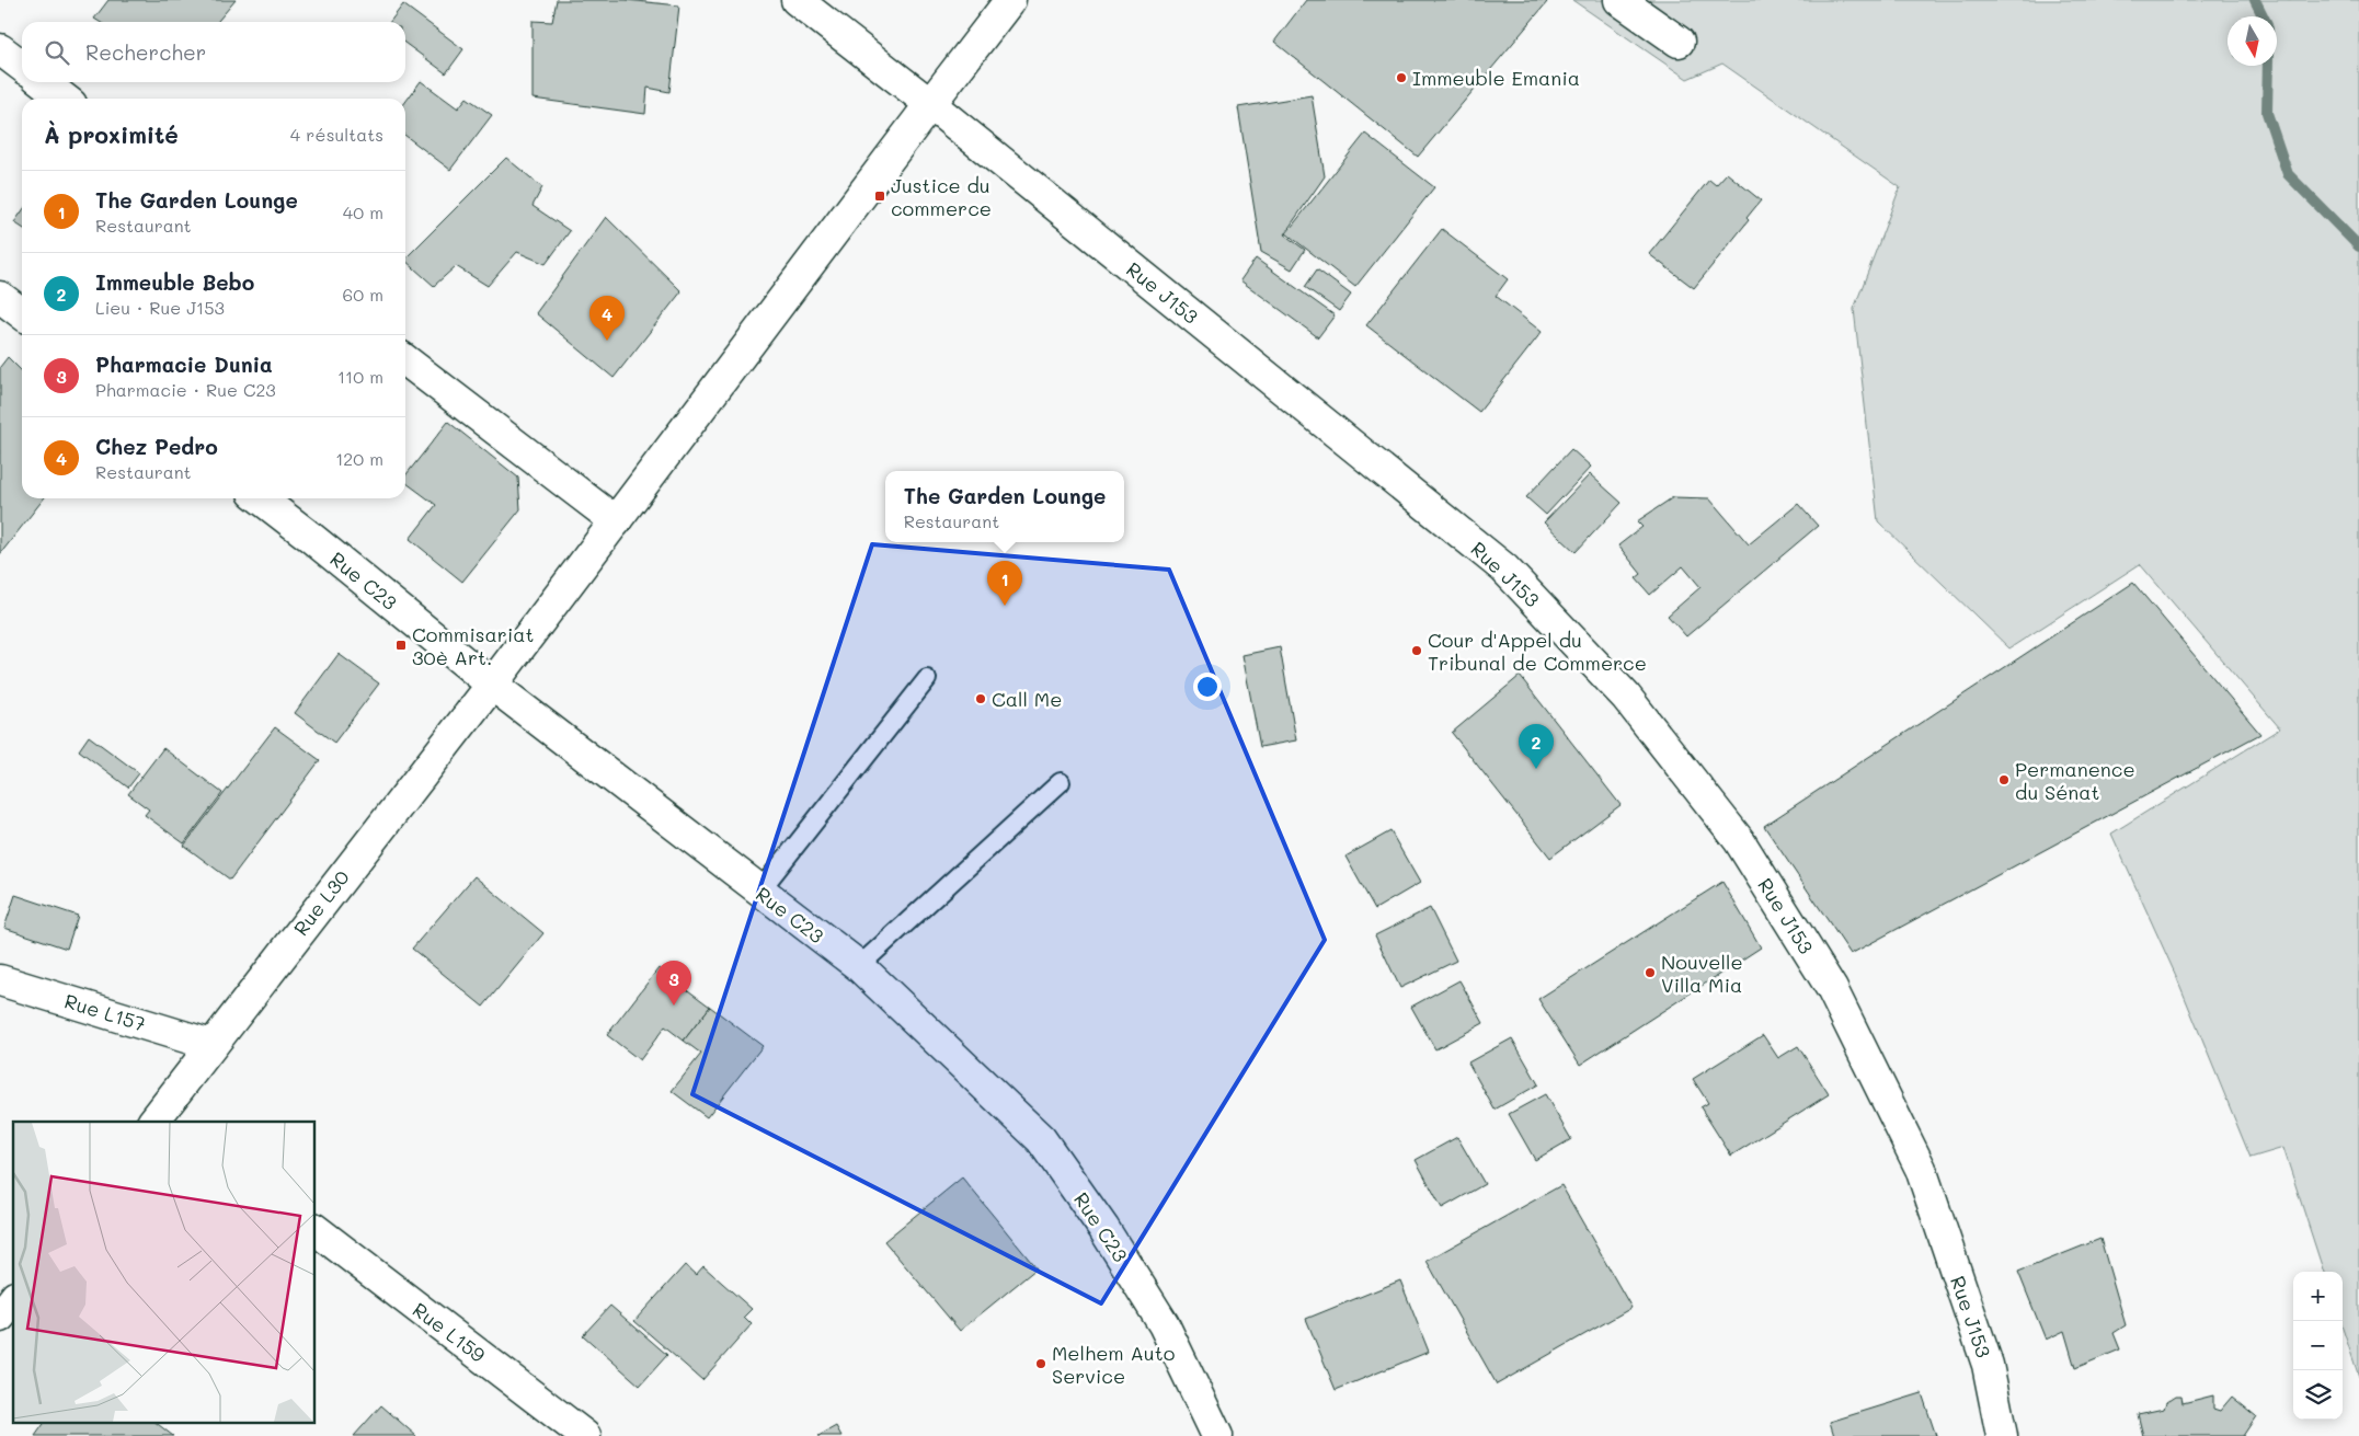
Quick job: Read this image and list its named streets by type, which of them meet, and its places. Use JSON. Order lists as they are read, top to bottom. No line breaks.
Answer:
{"streets":{"street":["Rue J153","Rue C23","Rue L30","Rue L157","Rue L159"]},"crossings":[["Rue J153","Rue L30"],["Rue C23","Rue L30"],["Rue L30","Rue L157"]],"places":{"other":["Immeuble Emania","Cour d'Appel du Tribunal de Commerce","Call Me","Permanence du Sénat","Nouvelle Villa Mia","Melhem Auto Service"],"transit":["Justice du commerce","Commisariat 30è Art."]},"north":"bottom","page":{"search":"Rechercher","heading":["À proximité","4 résultats"],"list":[{"mark":"1","name":"The Garden Lounge","note":"Restaurant","value":"40 m"},{"mark":"2","name":"Immeuble Bebo","note":"Lieu · Rue J153","value":"60 m"},{"mark":"3","name":"Pharmacie Dunia","note":"Pharmacie · Rue C23","value":"110 m"},{"mark":"4","name":"Chez Pedro","note":"Restaurant","value":"120 m"}],"pins":["4","1","2","3"],"popup":["The Garden Lounge","Restaurant"],"map_buttons":["+","−"]}}
